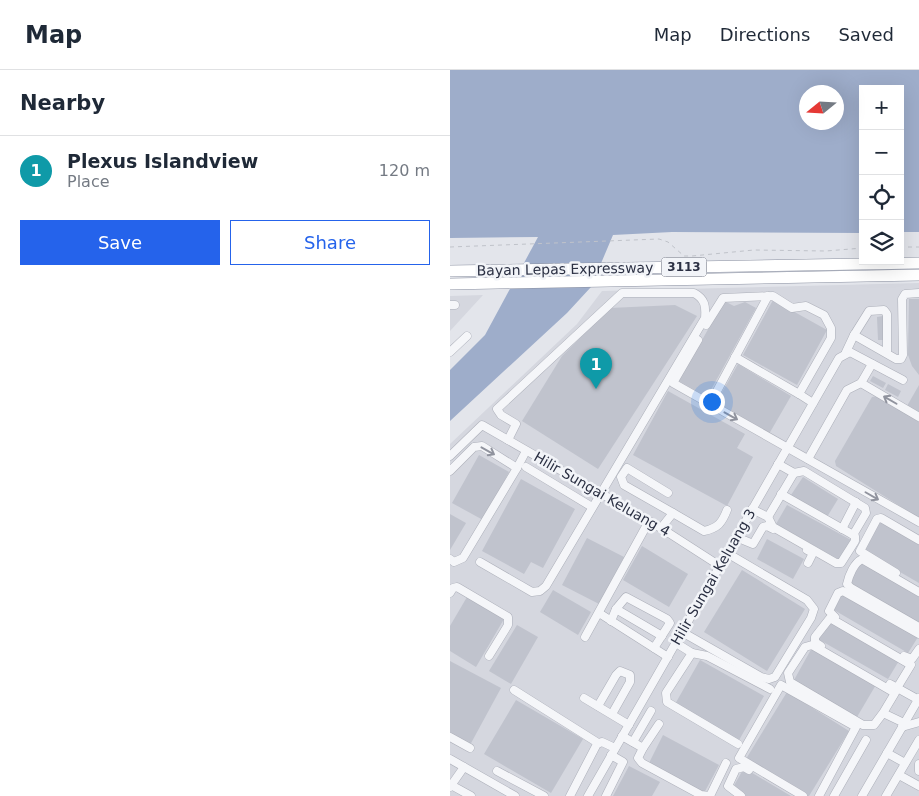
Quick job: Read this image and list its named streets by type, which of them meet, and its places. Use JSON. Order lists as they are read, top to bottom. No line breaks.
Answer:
{"streets":{"highway":["3113","Bayan Lepas Expressway"],"street":["Hilir Sungai Keluang 4","Hilir Sungai Keluang 3"]},"crossings":[["Hilir Sungai Keluang 4","Hilir Sungai Keluang 3"]],"north":"left","page":{"header":"Map","nav":["Map","Directions","Saved"],"heading":"Nearby","map_buttons":["+","−"],"list":[{"mark":"1","name":"Plexus Islandview","note":"Place","value":"120 m"}],"buttons":["Save","Share"],"pins":"1"}}
